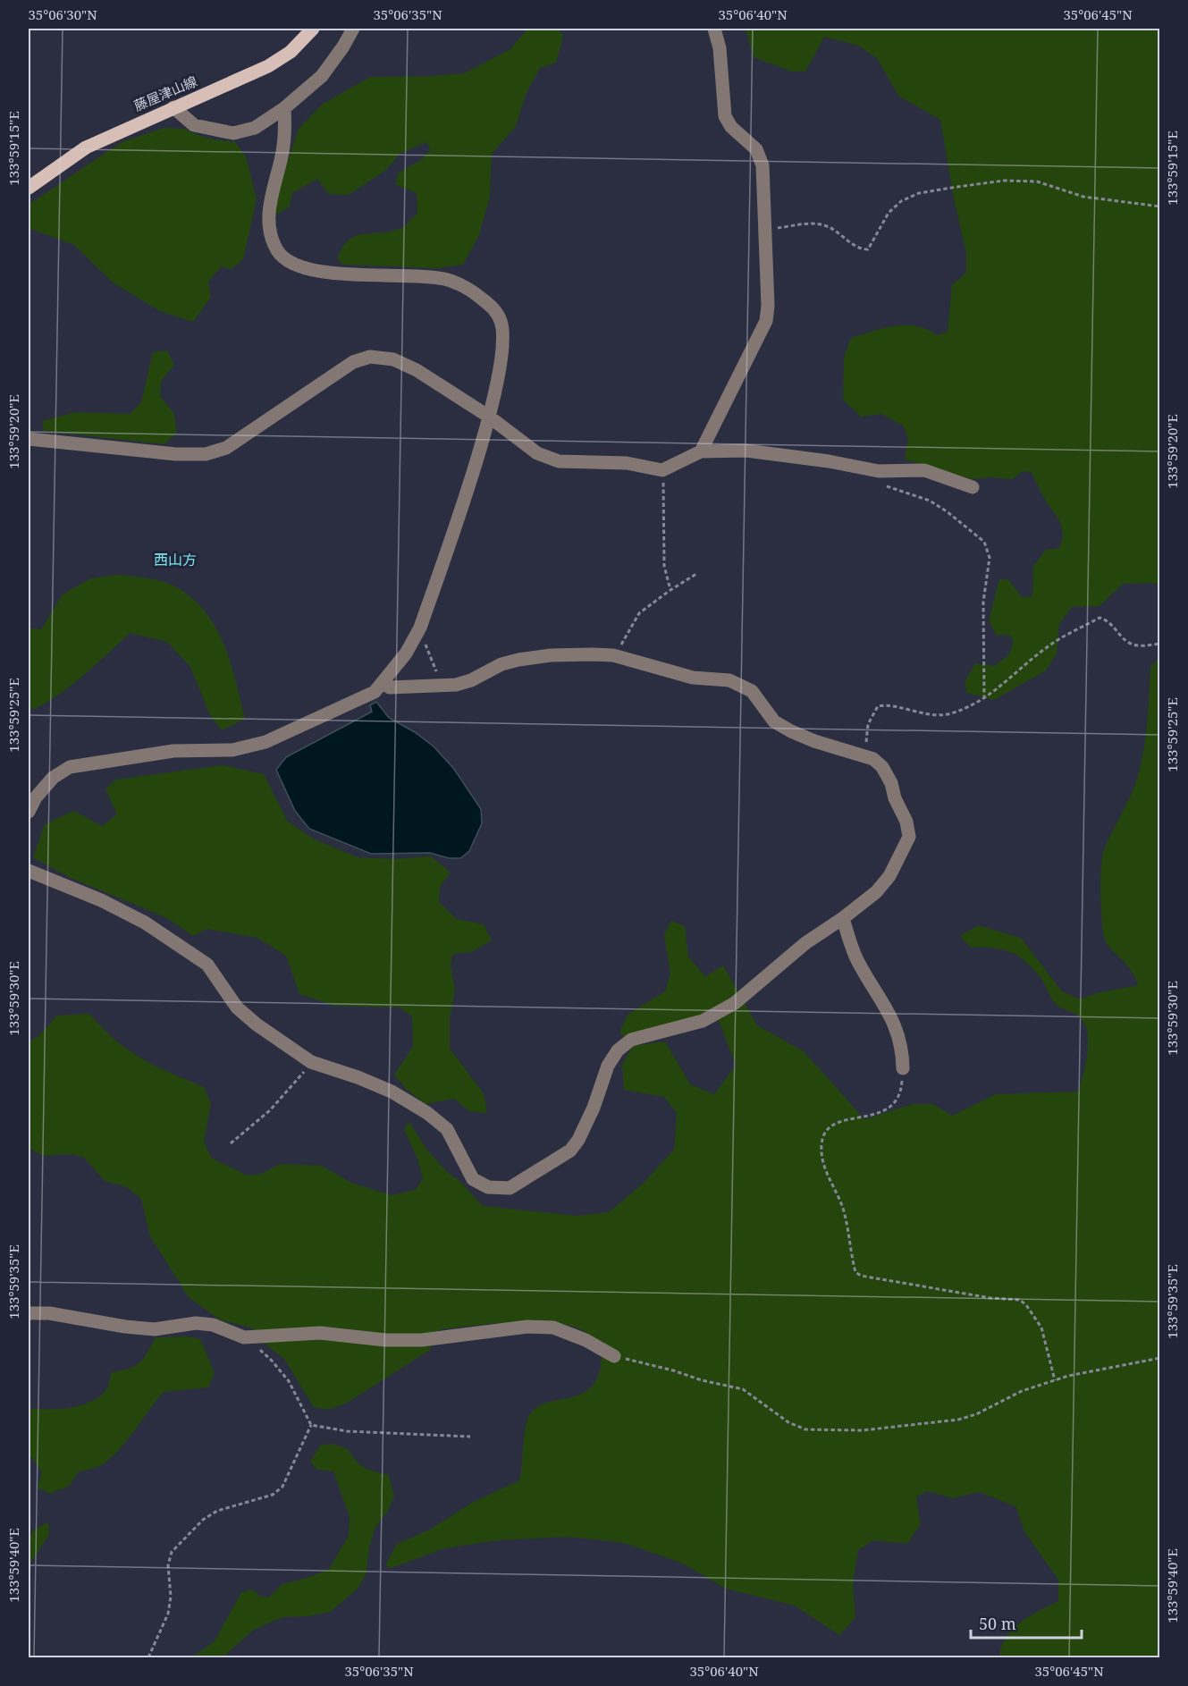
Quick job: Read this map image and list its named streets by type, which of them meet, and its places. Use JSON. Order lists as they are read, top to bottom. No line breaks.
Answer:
{"streets":{"main road":["藤屋津山線"]},"districts":["西山方"],"scale_bar":"50 m","coordinates":["35°06'30\"N","35°06'35\"N","35°06'40\"N","35°06'45\"N","133°59'15\"E","133°59'20\"E","133°59'25\"E","133°59'30\"E","133°59'35\"E","133°59'40\"E"]}
